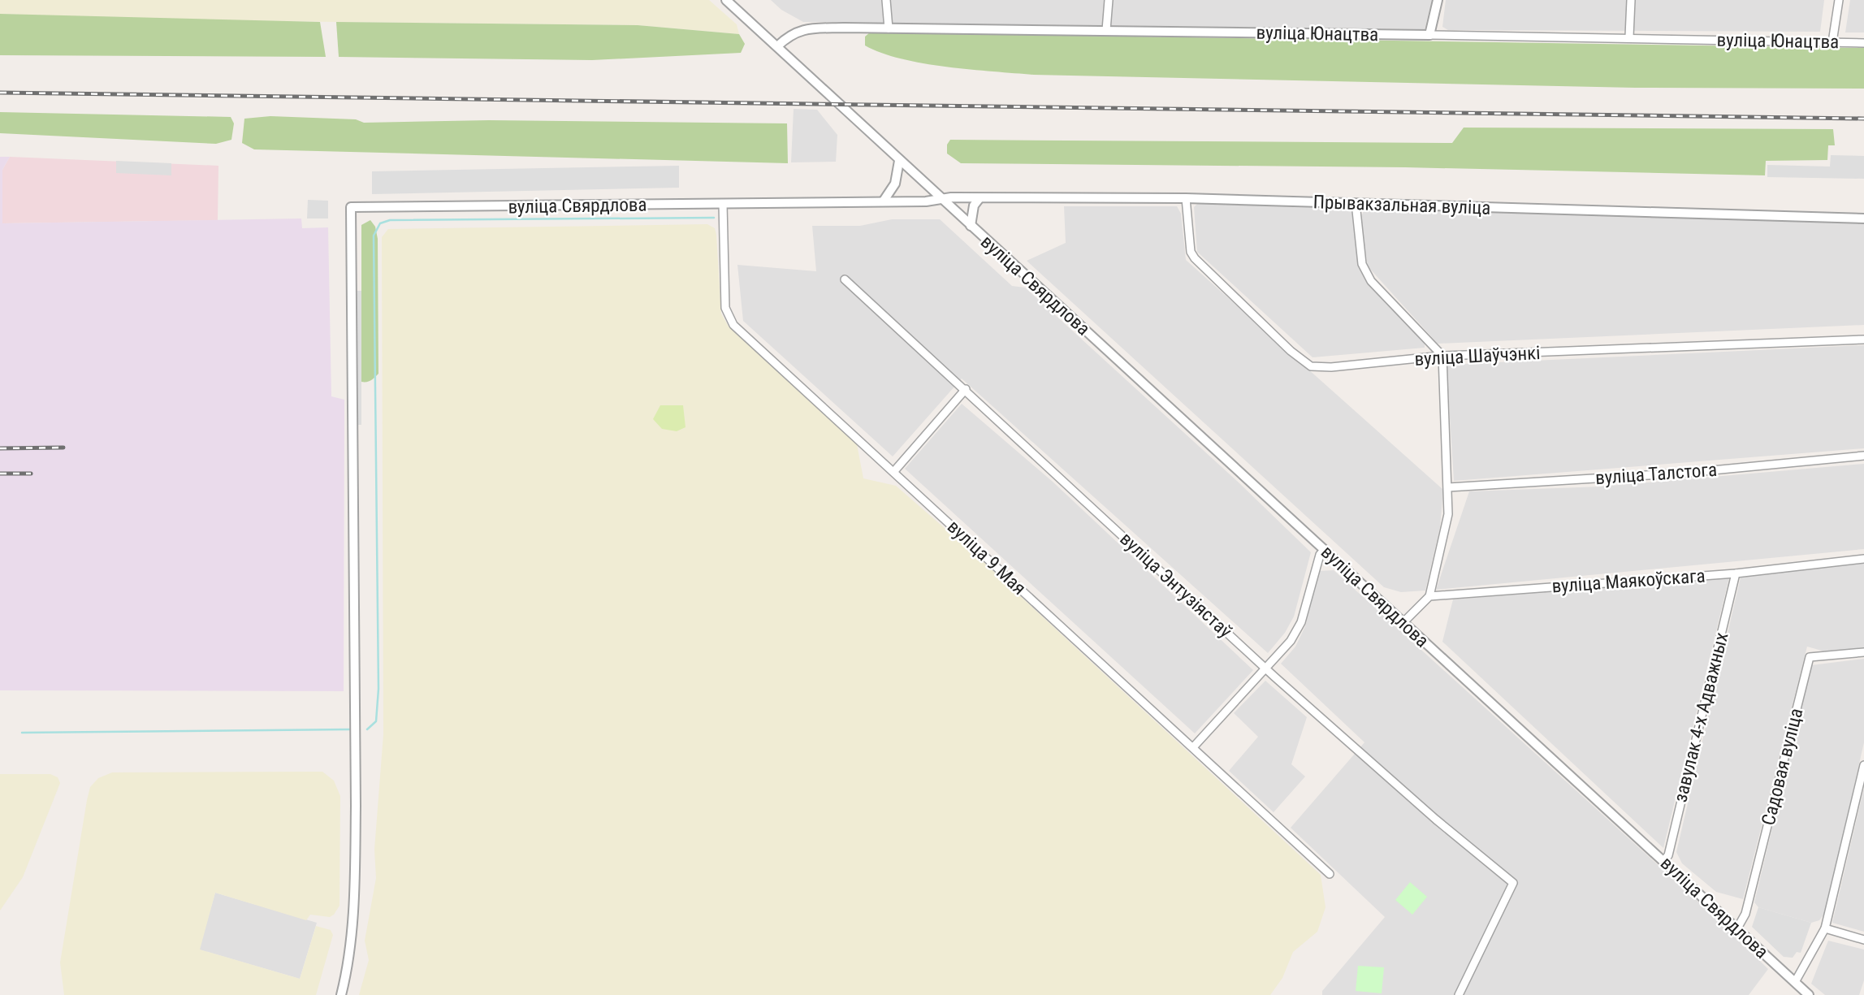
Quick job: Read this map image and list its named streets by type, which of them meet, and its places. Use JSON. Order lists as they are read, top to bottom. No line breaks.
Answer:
{"streets":{"street":["вуліца Юнацтва","Прывакзальная вуліца","вуліца Свярдлова","вуліца Шаўчэнкі","вуліца Талстога","вуліца 9 Мая","вуліца Маякоўскага","вуліца Энтузіястаў","завулак 4-х Адважных","Садовая вуліца"]},"crossings":[["вуліца Юнацтва","вуліца Свярдлова"],["Прывакзальная вуліца","вуліца Свярдлова"],["Прывакзальная вуліца","вуліца Шаўчэнкі"],["вуліца Свярдлова","вуліца 9 Мая"],["вуліца Свярдлова","завулак 4-х Адважных"],["вуліца Свярдлова","Садовая вуліца"],["вуліца Маякоўскага","завулак 4-х Адважных"]]}
